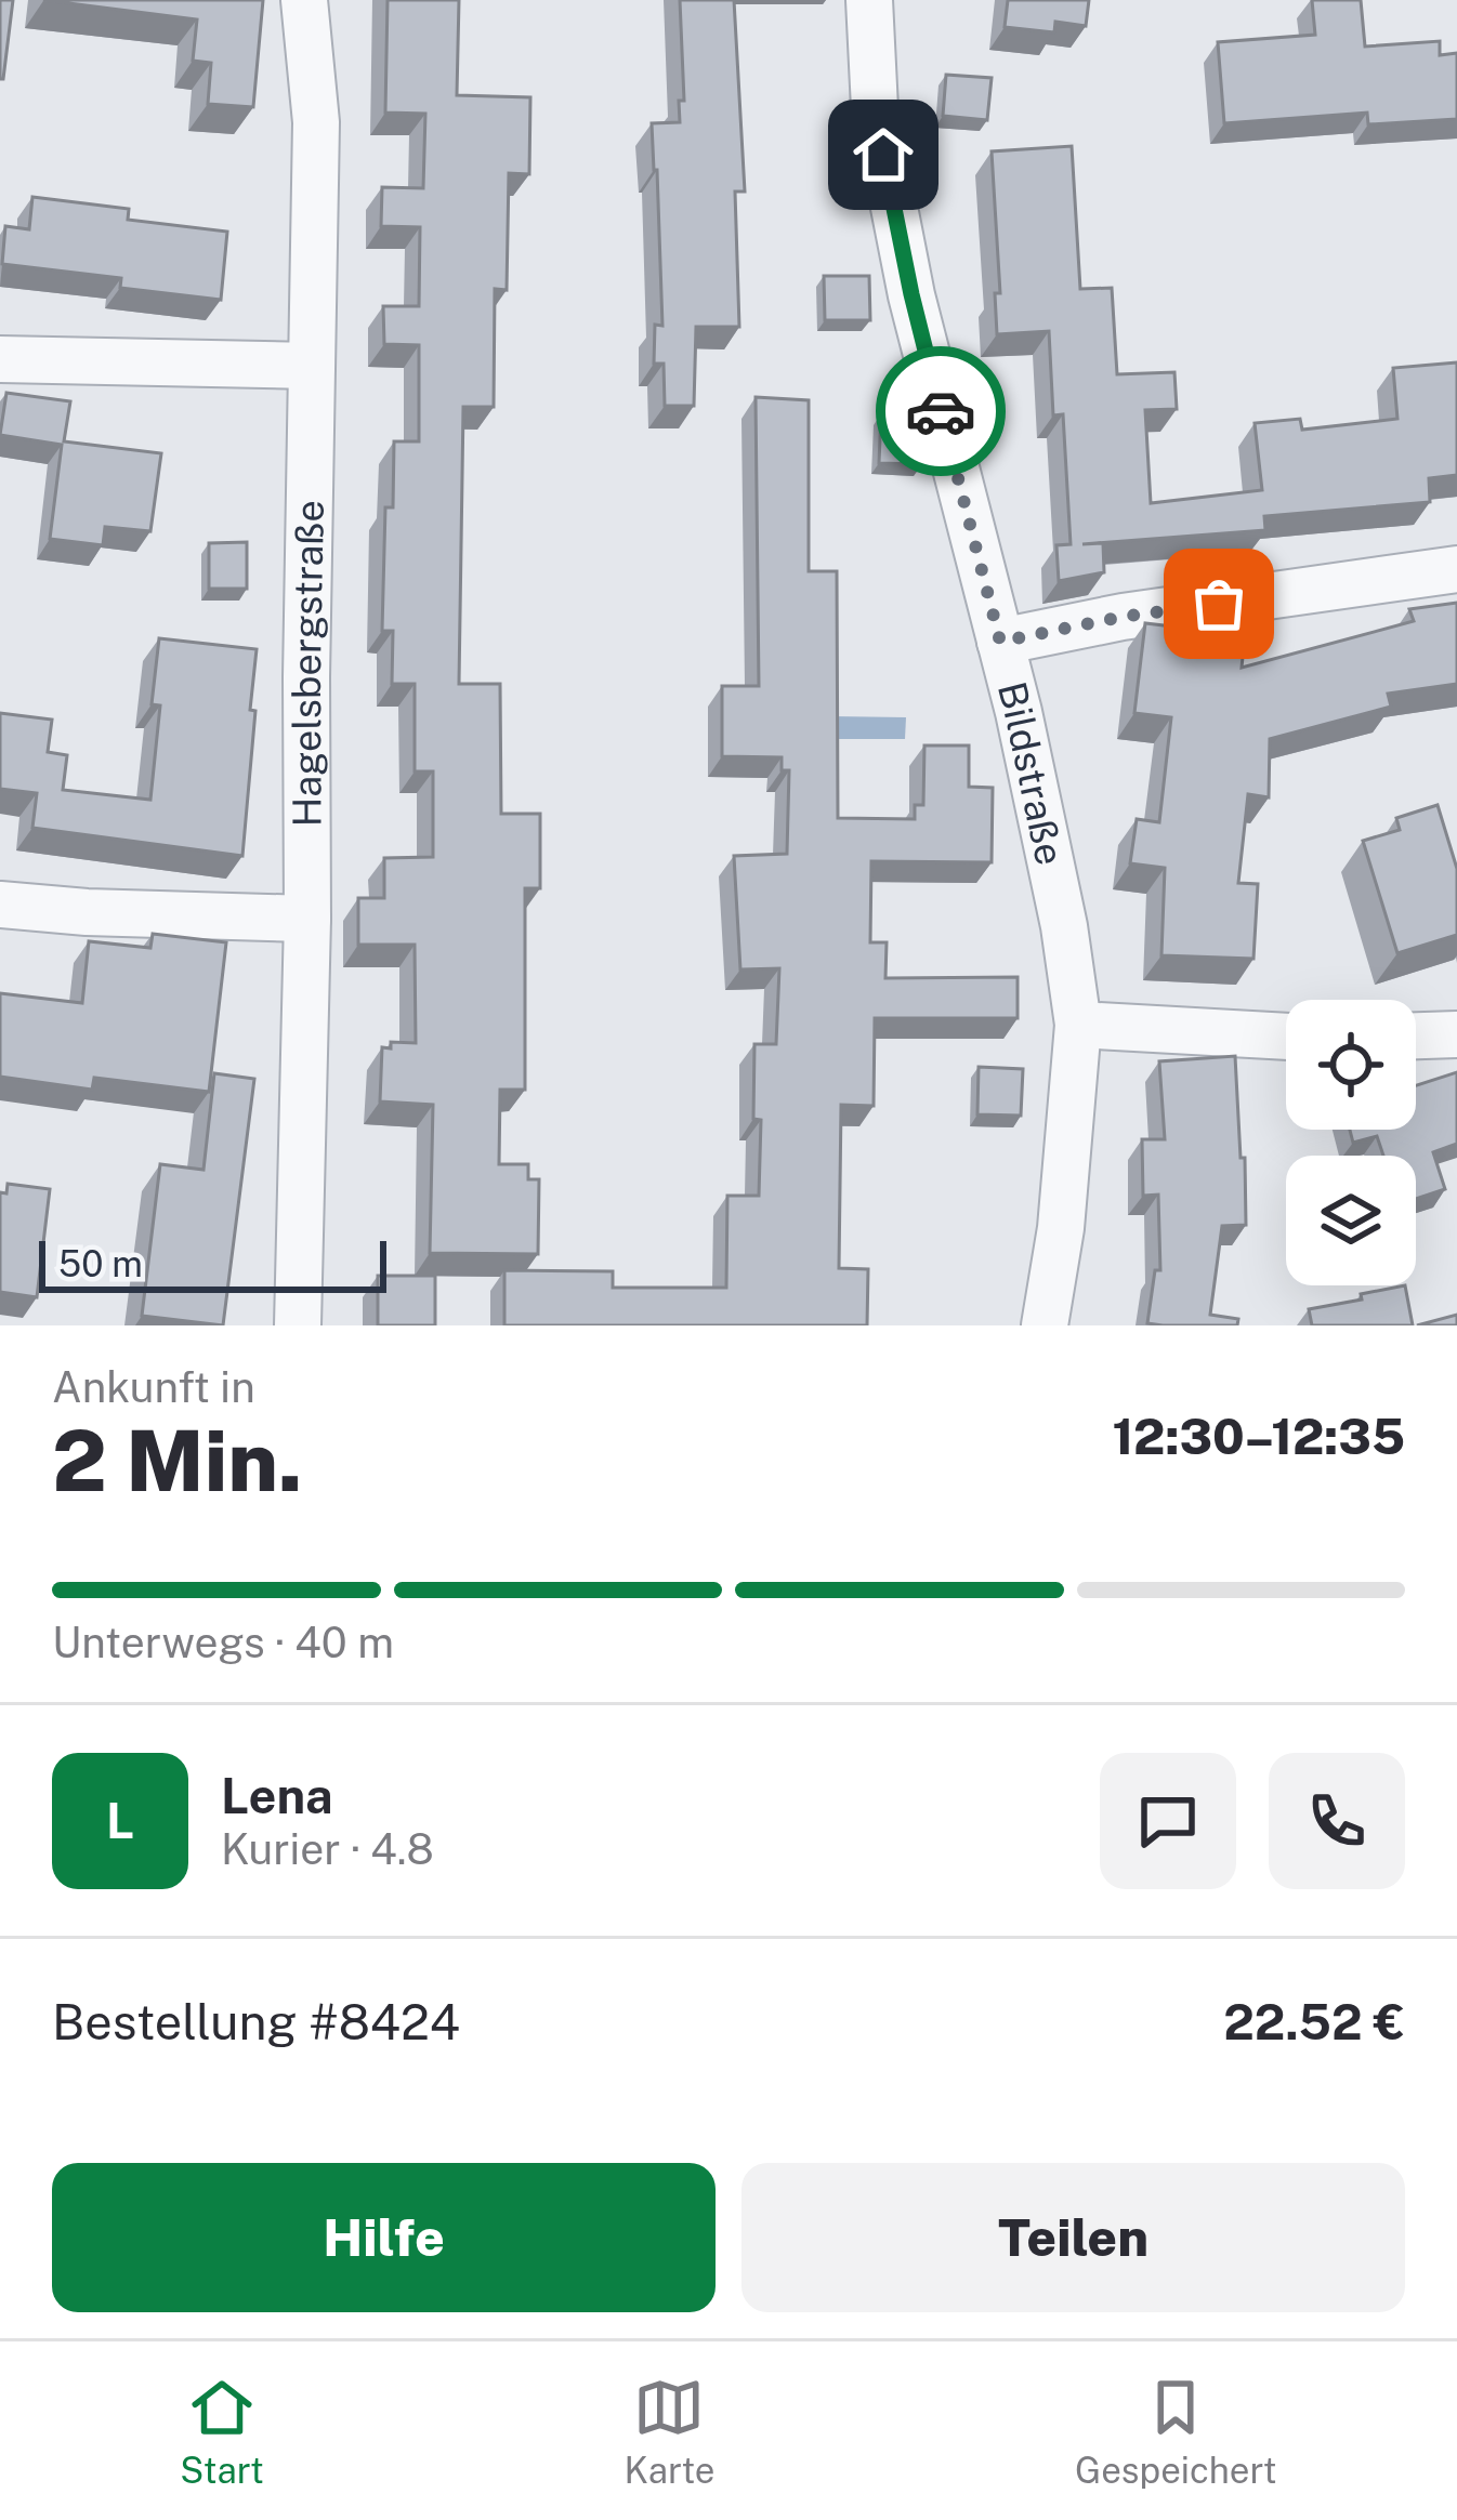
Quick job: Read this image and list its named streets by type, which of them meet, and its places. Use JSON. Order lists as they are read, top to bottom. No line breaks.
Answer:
{"streets":{"street":["Hagelsbergstraße","Bildstraße"]},"scale_bar":"50 m","page":{"scale":"50 m","heading":["2 Min.","Ankunft in","12:30–12:35"],"panel":["Lena","Kurier · 4.8","Bestellung #8424","22.52 €"],"bar":"Unterwegs · 40 m","round":"L","buttons":["Hilfe","Teilen"],"tabs":["Start","Karte","Gespeichert"]}}
